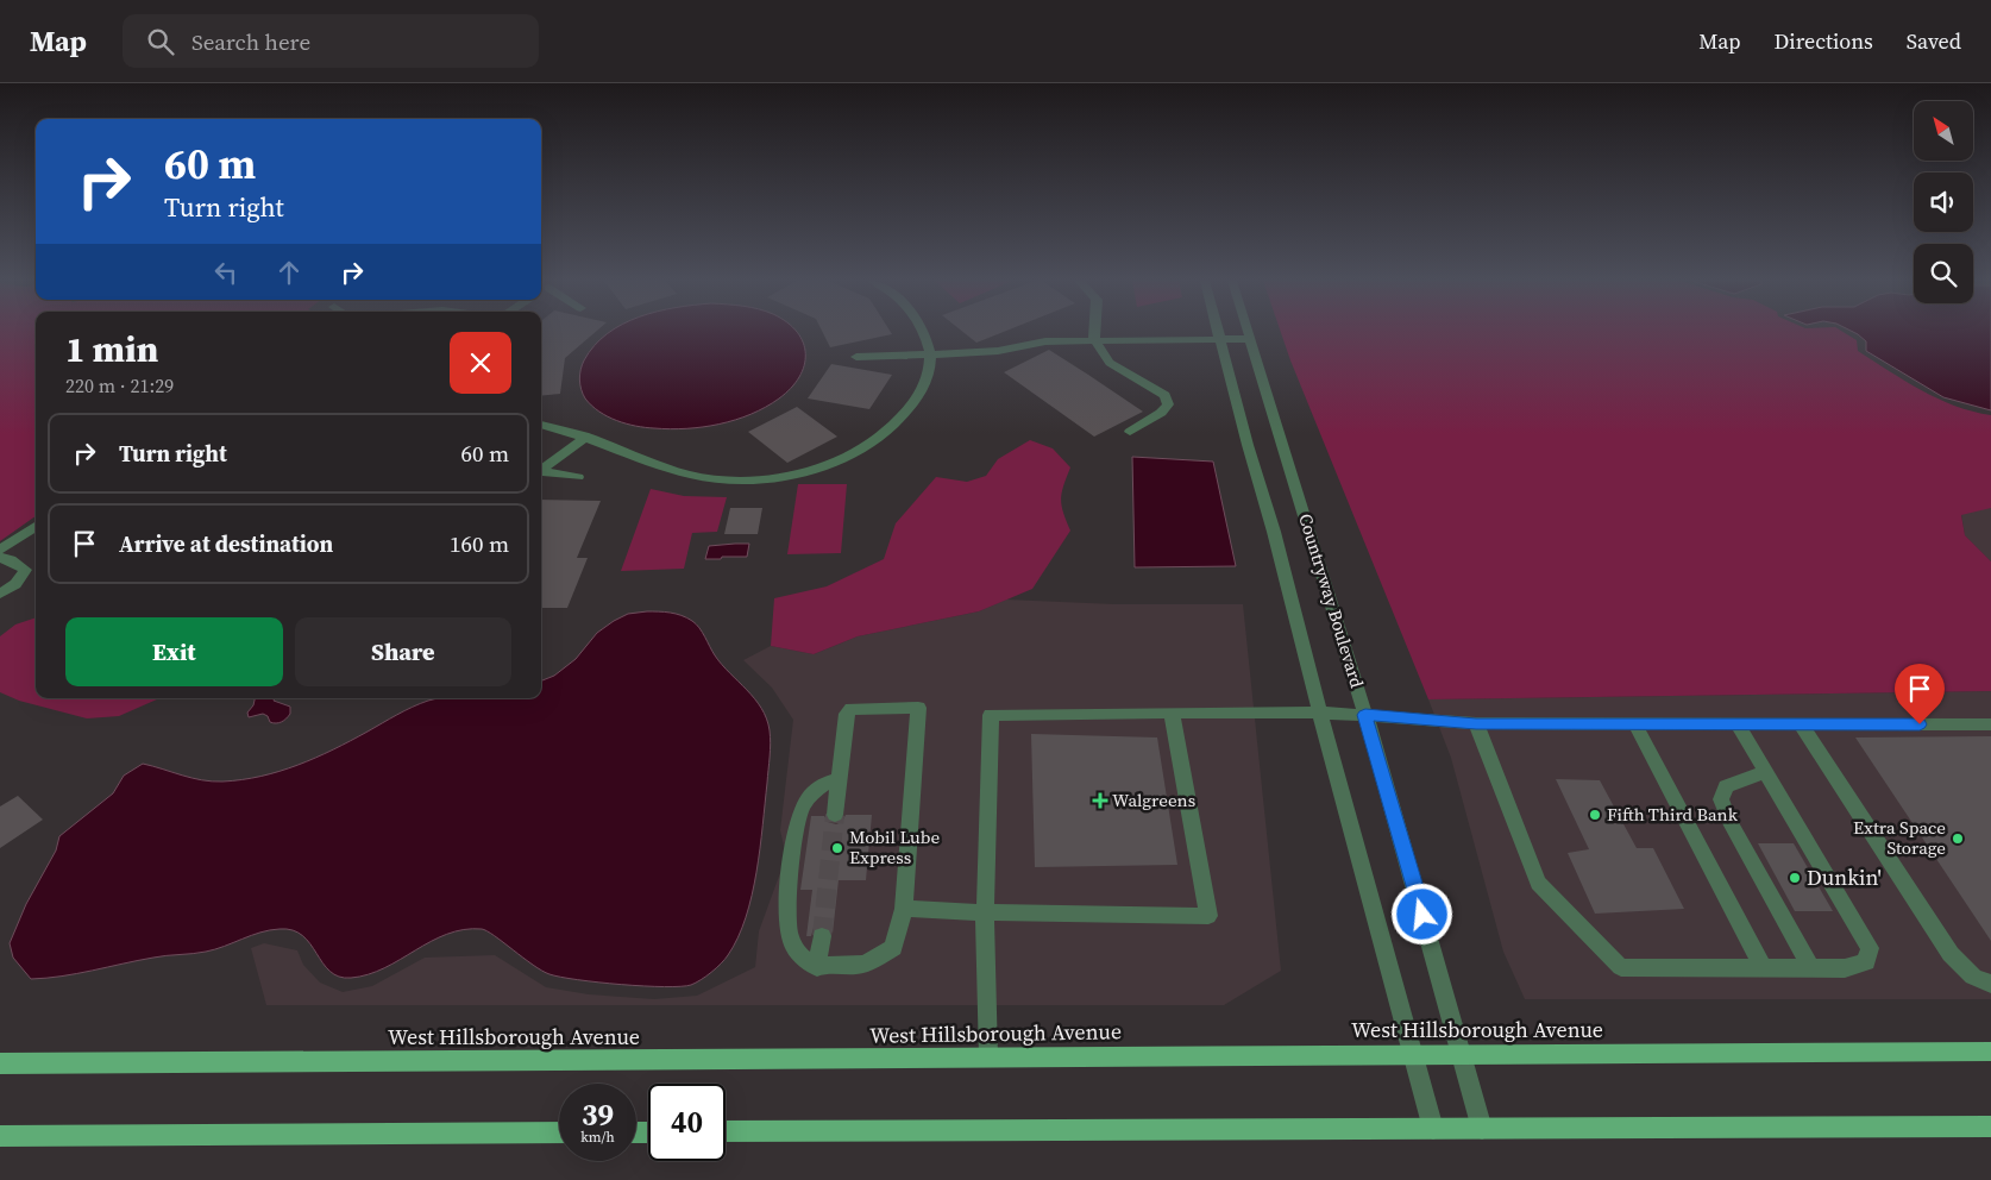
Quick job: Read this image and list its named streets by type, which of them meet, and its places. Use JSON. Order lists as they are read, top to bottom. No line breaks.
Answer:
{"streets":{"main road":["West Hillsborough Avenue"],"street":["Countryway Boulevard"]},"crossings":[["Countryway Boulevard","West Hillsborough Avenue"]],"places":{"health":["Walgreens"],"other":["Fifth Third Bank","Extra Space Storage","Mobil Lube Express","Dunkin'"]},"north":"top left","page":{"header":"Map","search":"Search here","nav":["Map","Directions","Saved"],"turn":["60 m","Turn right"],"heading":["1 min","220 m · 21:29"],"list":[{"name":"Turn right","value":"60 m"},{"name":"Arrive at destination","value":"160 m"}],"buttons":["Exit","Share"],"speed":"39 km/h","limit":"40"}}
